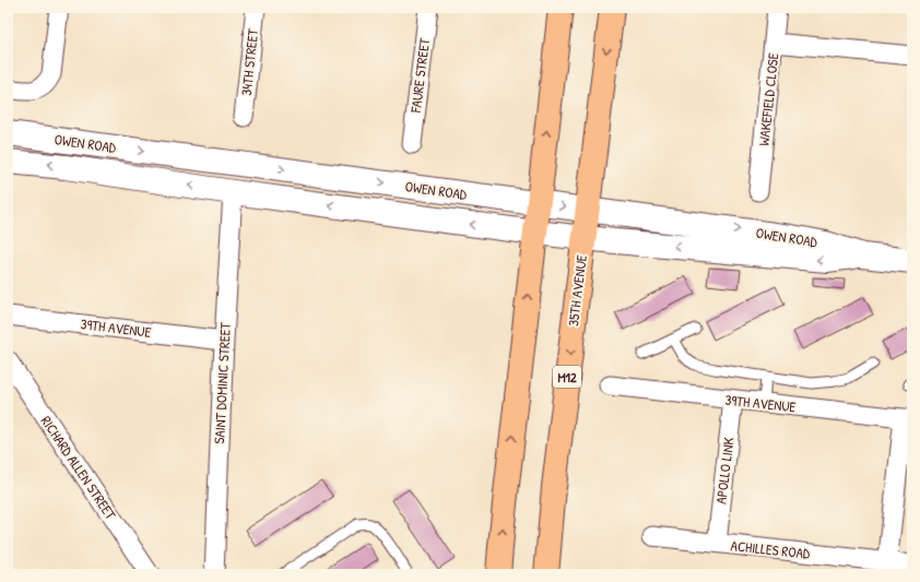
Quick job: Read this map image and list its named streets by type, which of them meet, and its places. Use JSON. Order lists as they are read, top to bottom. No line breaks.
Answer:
{"streets":{"main road":["35TH AVENUE","M12"],"street":["34TH STREET","FAURE STREET","WAKEFIELD CLOSE","OWEN ROAD","39TH AVENUE","SAINT DOMINIC STREET","RICHARD ALLEN STREET","APOLLO LINK","ACHILLES ROAD"]},"crossings":[["OWEN ROAD","35TH AVENUE"],["OWEN ROAD","SAINT DOMINIC STREET"],["39TH AVENUE","SAINT DOMINIC STREET"],["39TH AVENUE","APOLLO LINK"],["APOLLO LINK","ACHILLES ROAD"]]}
